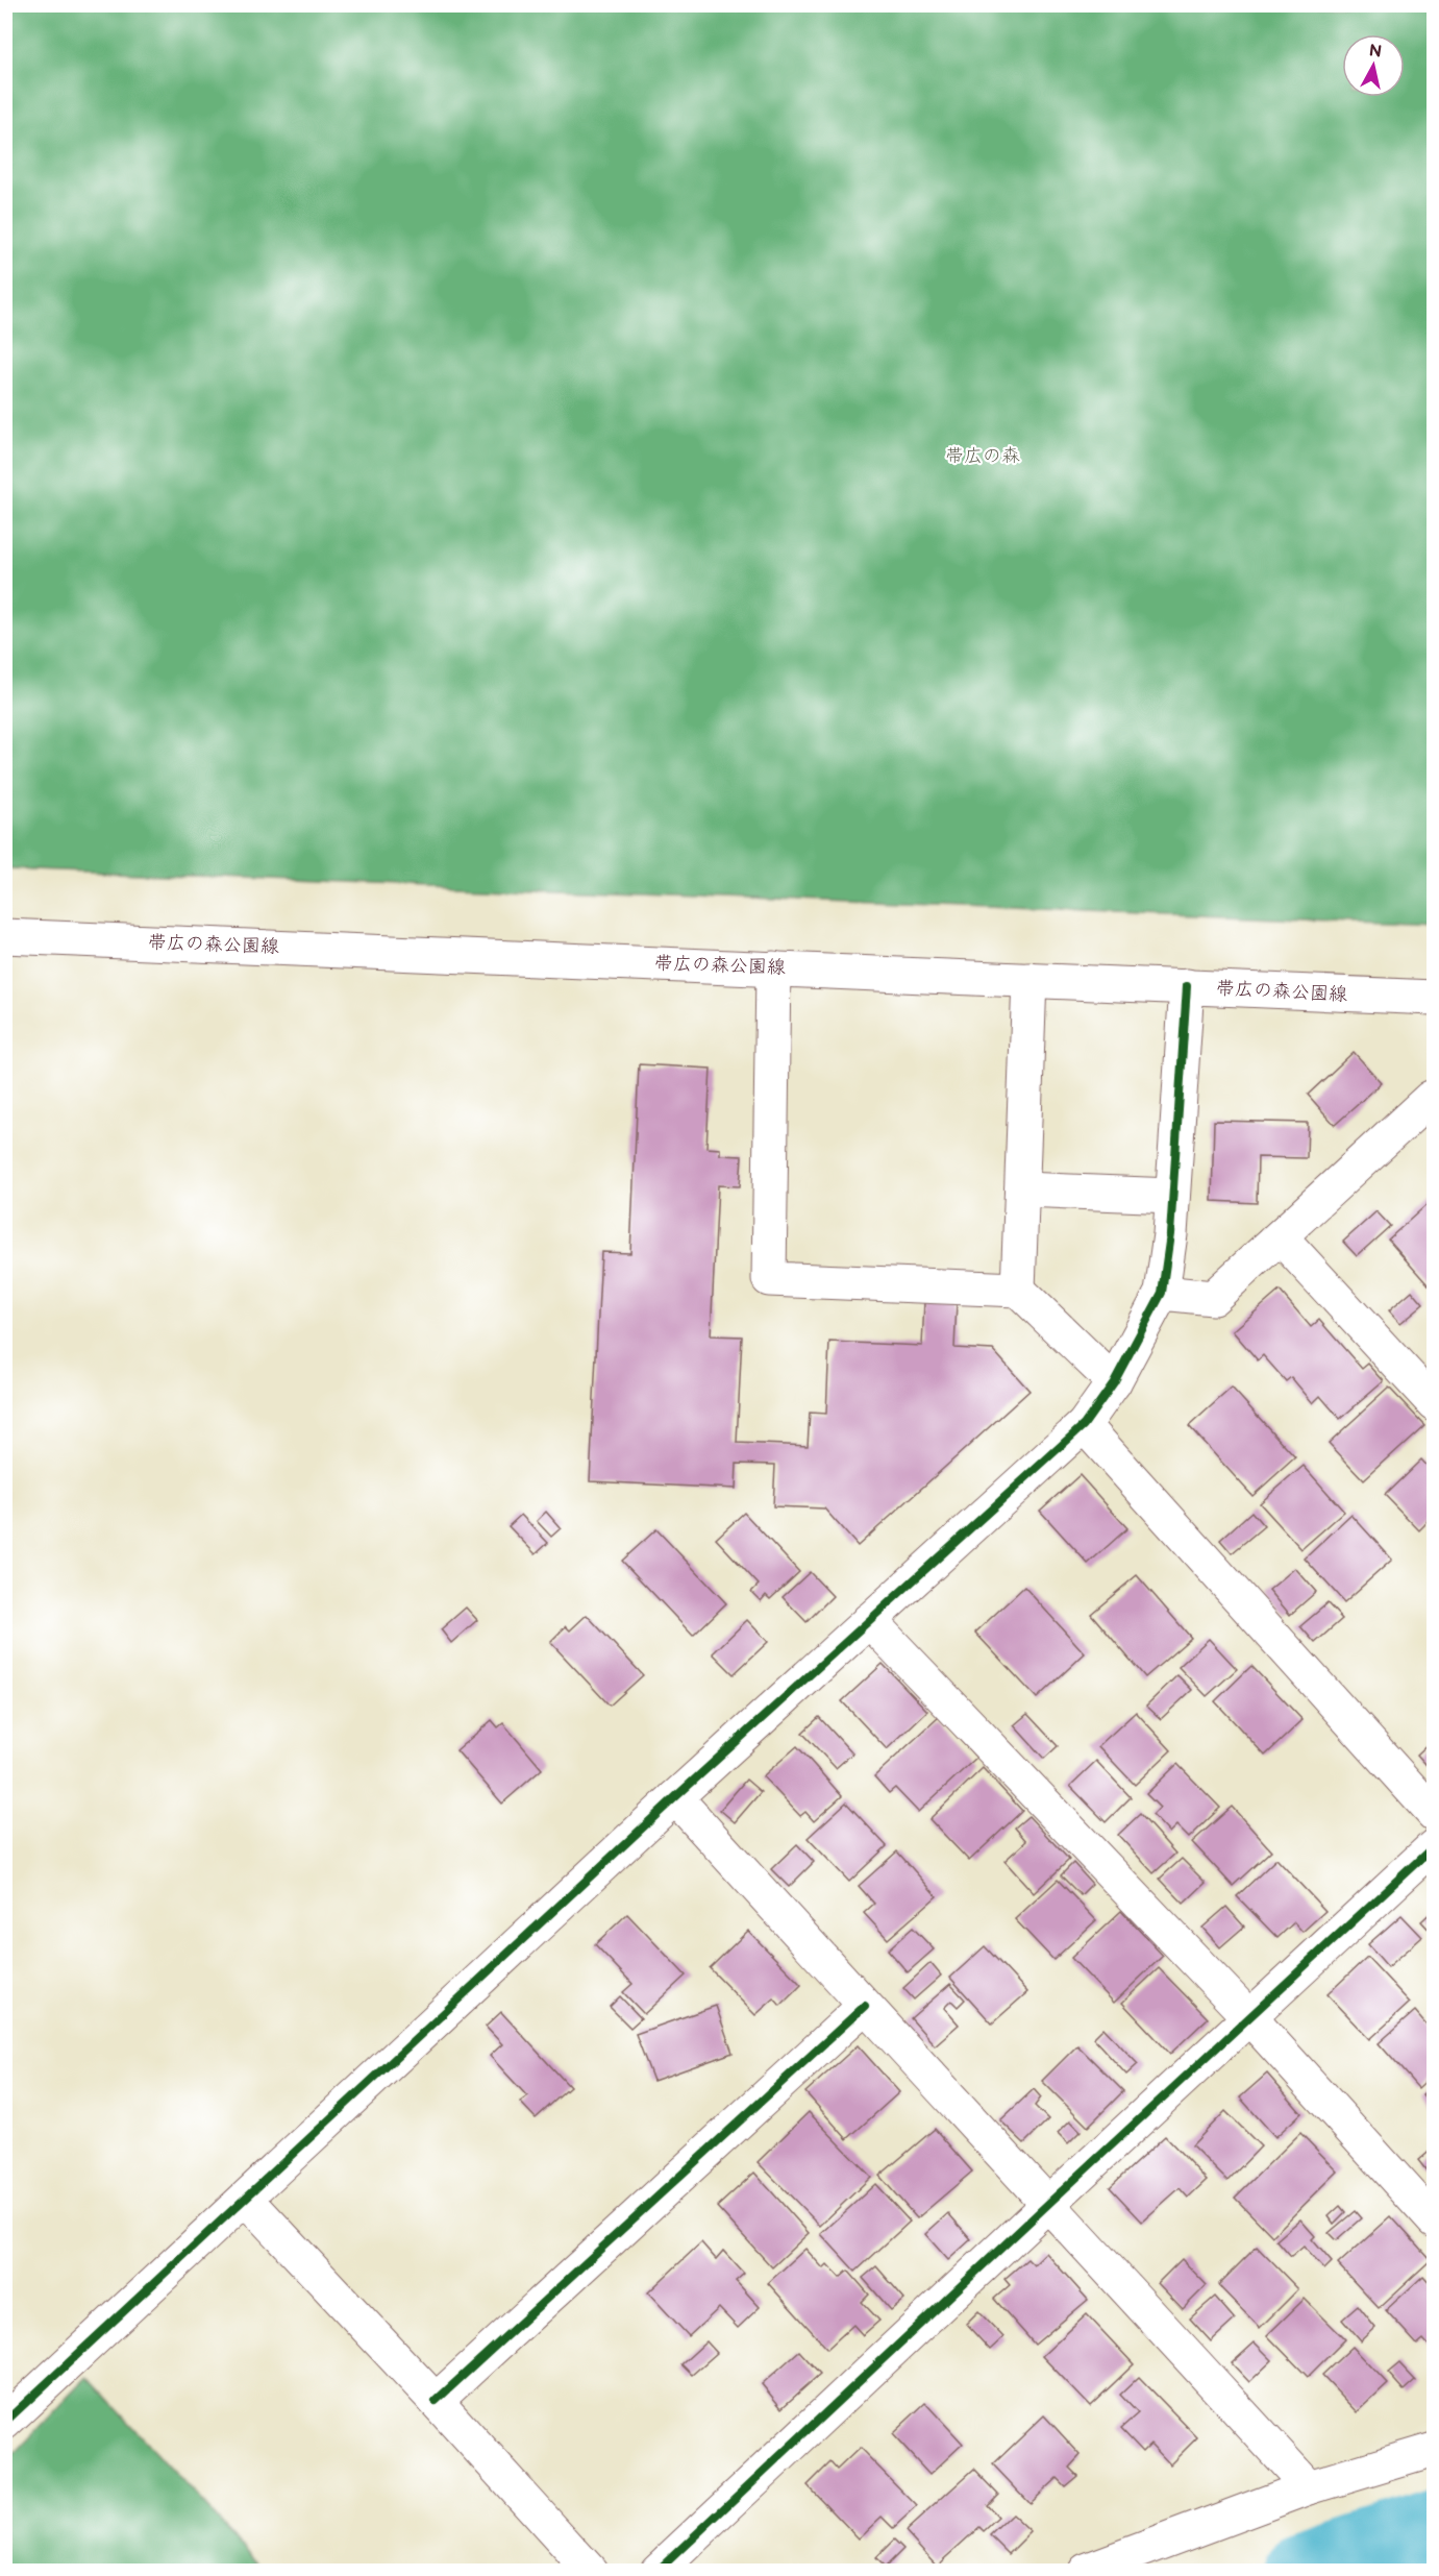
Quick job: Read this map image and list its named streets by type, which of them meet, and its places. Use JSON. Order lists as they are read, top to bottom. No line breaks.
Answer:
{"streets":{"street":["帯広の森公園線"]},"parks":["帯広の森"],"north":"top"}
